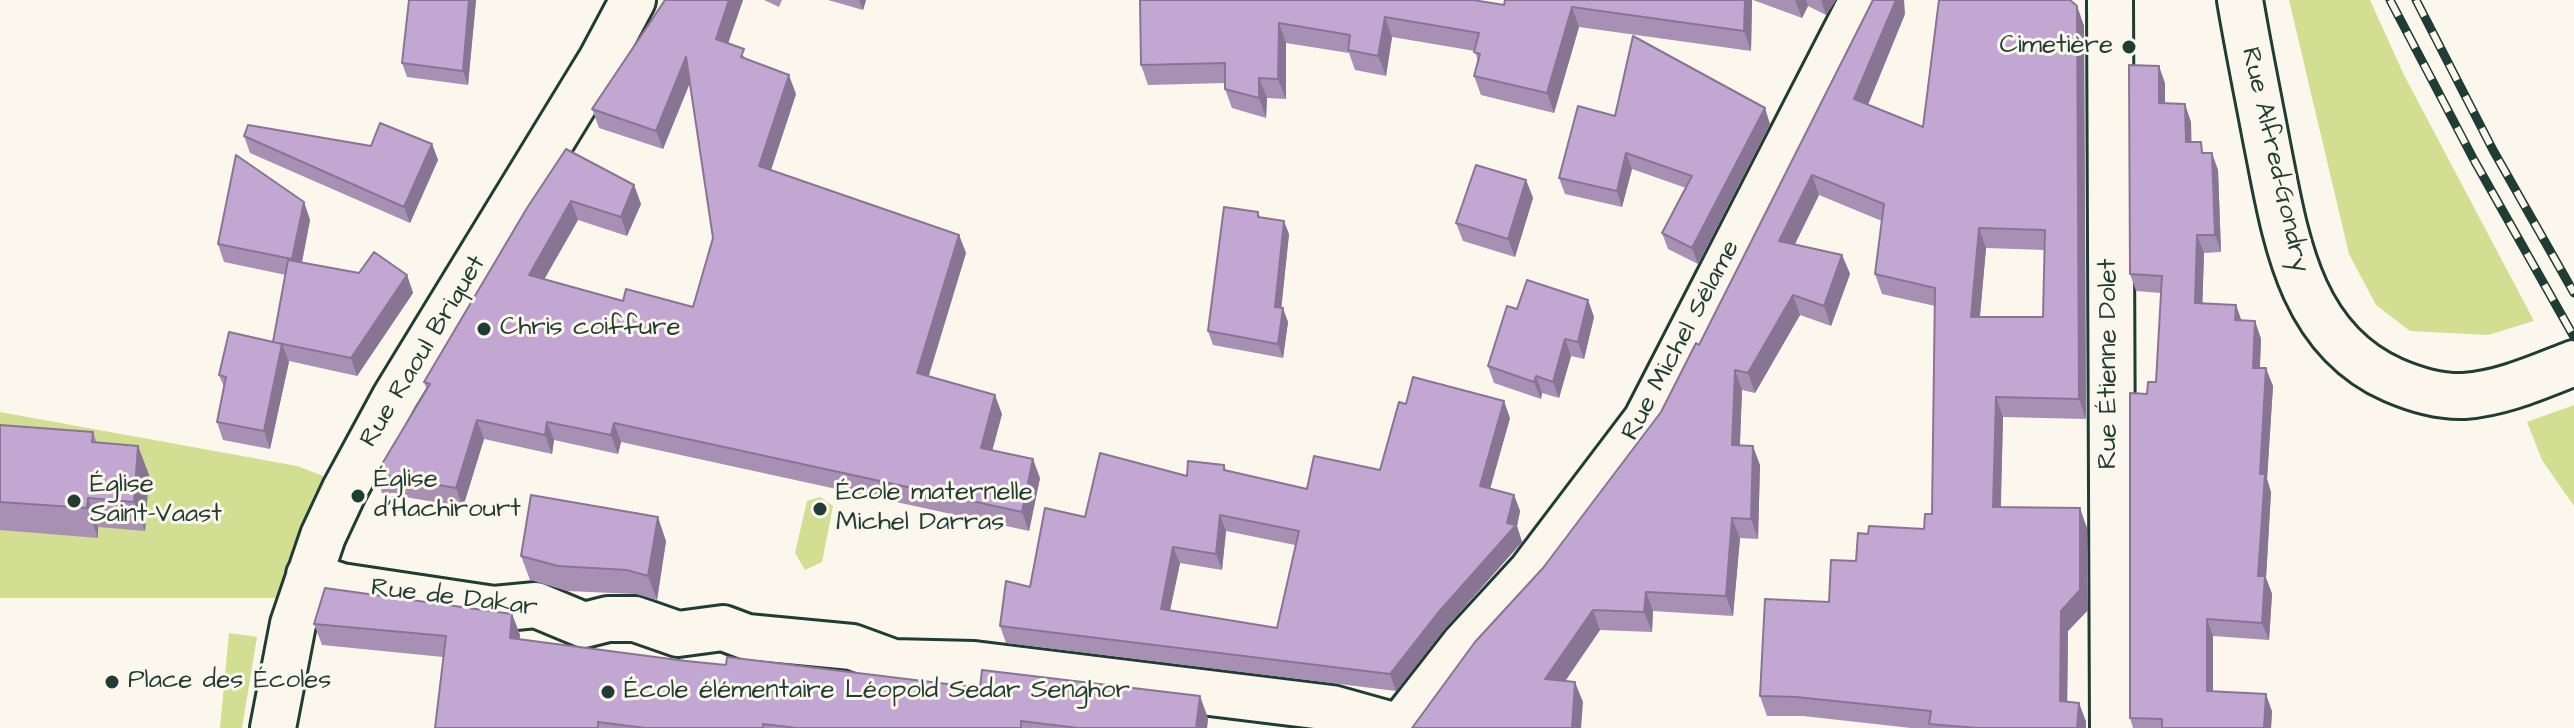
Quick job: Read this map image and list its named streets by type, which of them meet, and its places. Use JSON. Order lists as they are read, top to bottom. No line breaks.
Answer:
{"streets":{"street":["Rue Alfred-Gondry","Rue Michel Sélame","Rue Raoul Briquet","Rue Étienne Dolet","Rue de Dakar"]},"crossings":[["Rue Michel Sélame","Rue de Dakar"],["Rue Raoul Briquet","Rue de Dakar"]],"places":["Cimetière","Chris coiffure","Église d'Hachirourt","Église Saint-Vaast","École maternelle Michel Darras","Place des Écoles","École élémentaire Léopold Sedar Senghor"]}
